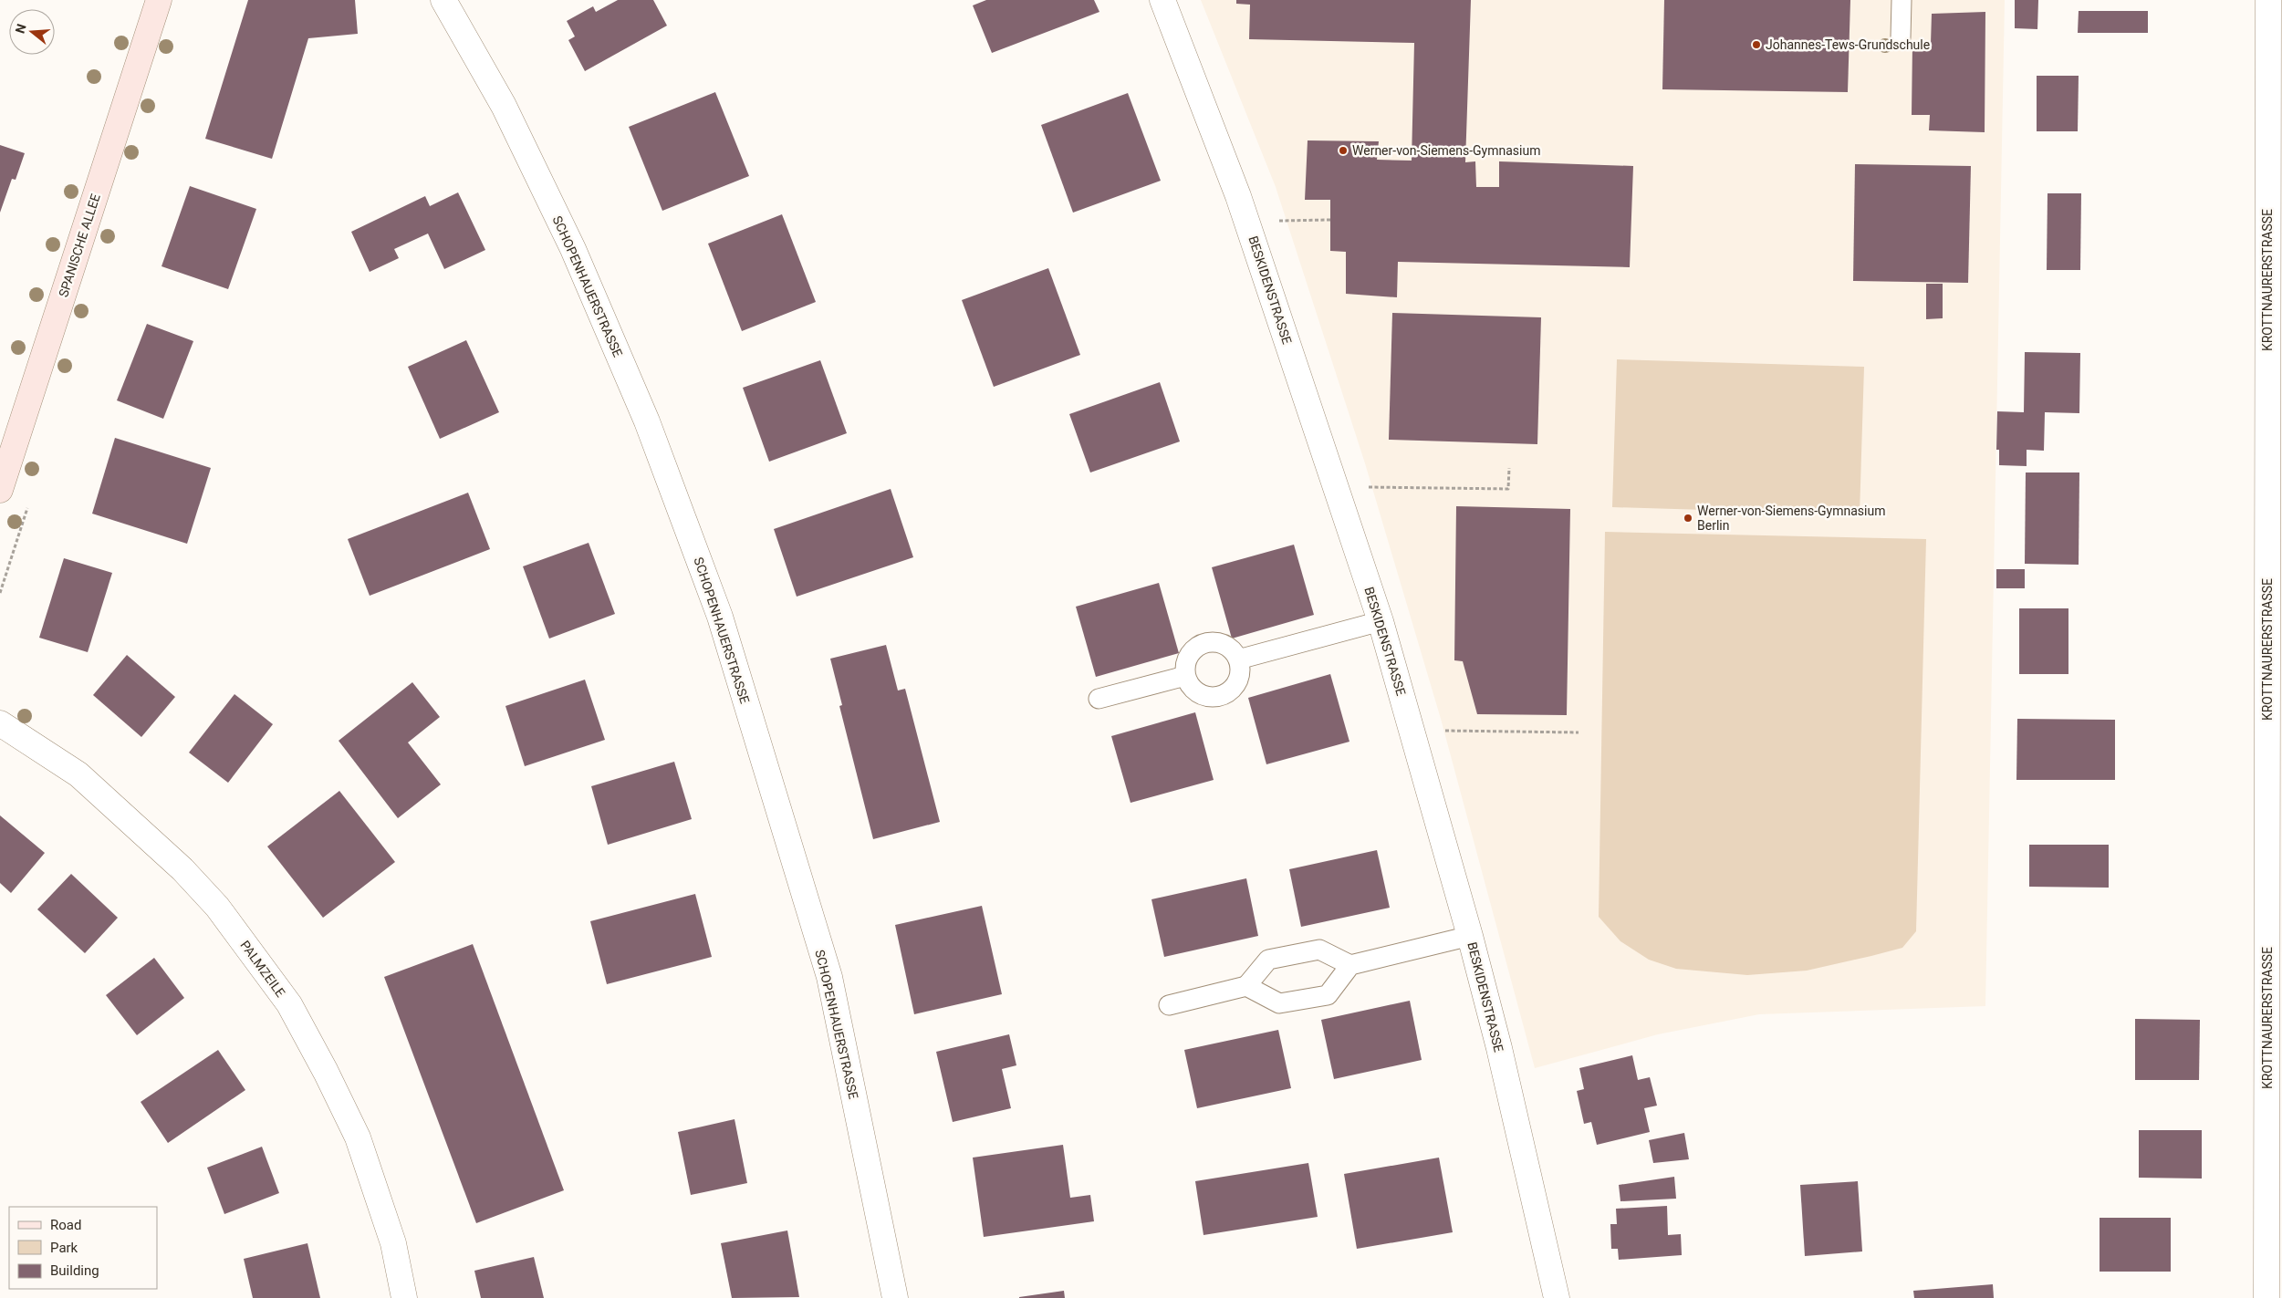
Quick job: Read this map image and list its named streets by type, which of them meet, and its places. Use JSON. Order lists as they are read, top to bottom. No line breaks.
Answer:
{"streets":{"main road":["SPANISCHE ALLEE"],"street":["KROTTNAURERSTRASSE","SCHOPENHAUERSTRASSE","BESKIDENSTRASSE","PALMZEILE"]},"places":["Johannes-Tews-Grundschule","Werner-von-Siemens-Gymnasium","Werner-von-Siemens-Gymnasium Berlin"],"legend":["Road","Park","Building"],"north":"left"}
